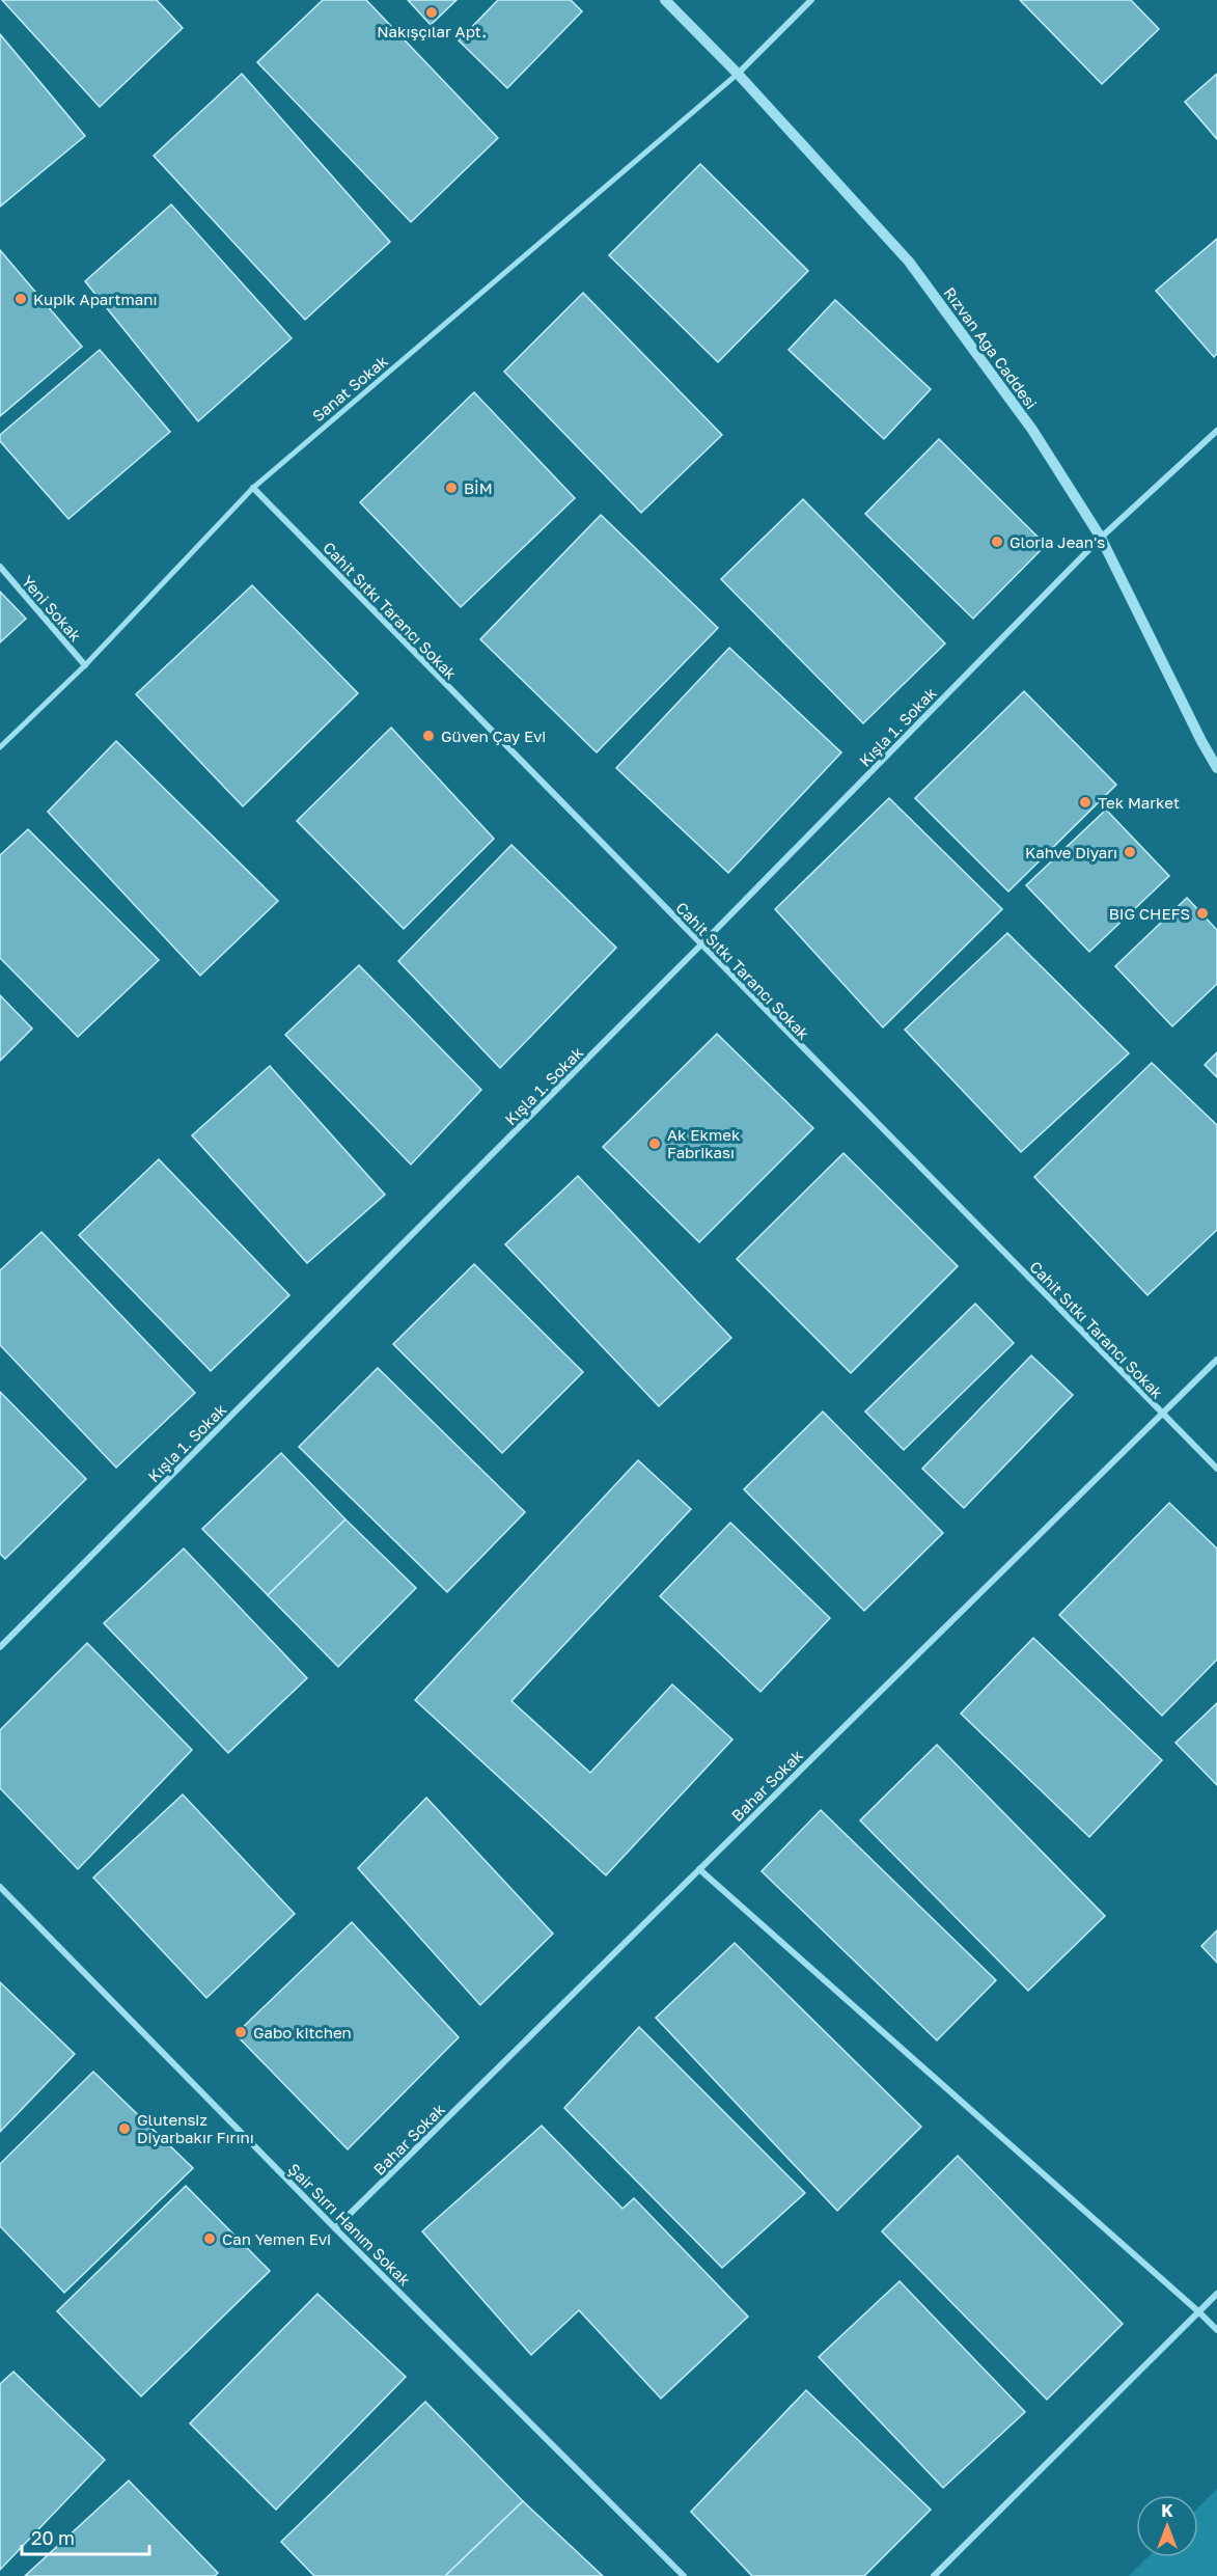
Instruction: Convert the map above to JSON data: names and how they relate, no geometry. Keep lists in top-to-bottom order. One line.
{"streets":{"street":["Rızvan Ağa Caddesi","Sanat Sokak","Yeni Sokak","Cahit Sıtkı Tarancı Sokak","Kışla 1. Sokak","Bahar Sokak","Şair Sırrı Hanım Sokak"]},"crossings":[["Rızvan Ağa Caddesi","Sanat Sokak"],["Rızvan Ağa Caddesi","Kışla 1. Sokak"],["Sanat Sokak","Yeni Sokak"],["Sanat Sokak","Cahit Sıtkı Tarancı Sokak"],["Cahit Sıtkı Tarancı Sokak","Kışla 1. Sokak"],["Cahit Sıtkı Tarancı Sokak","Bahar Sokak"],["Bahar Sokak","Şair Sırrı Hanım Sokak"]],"places":["Nakışçılar Apt.","Kupik Apartmanı","BİM","Gloria Jean's","Güven Çay Evi","Tek Market","Kahve Diyarı","BIG CHEFS","Ak Ekmek Fabrikası","Gabo kitchen","Glutensiz Diyarbakır Fırını","Can Yemen Evi"],"scale_bar":"20 m","north":"top"}
